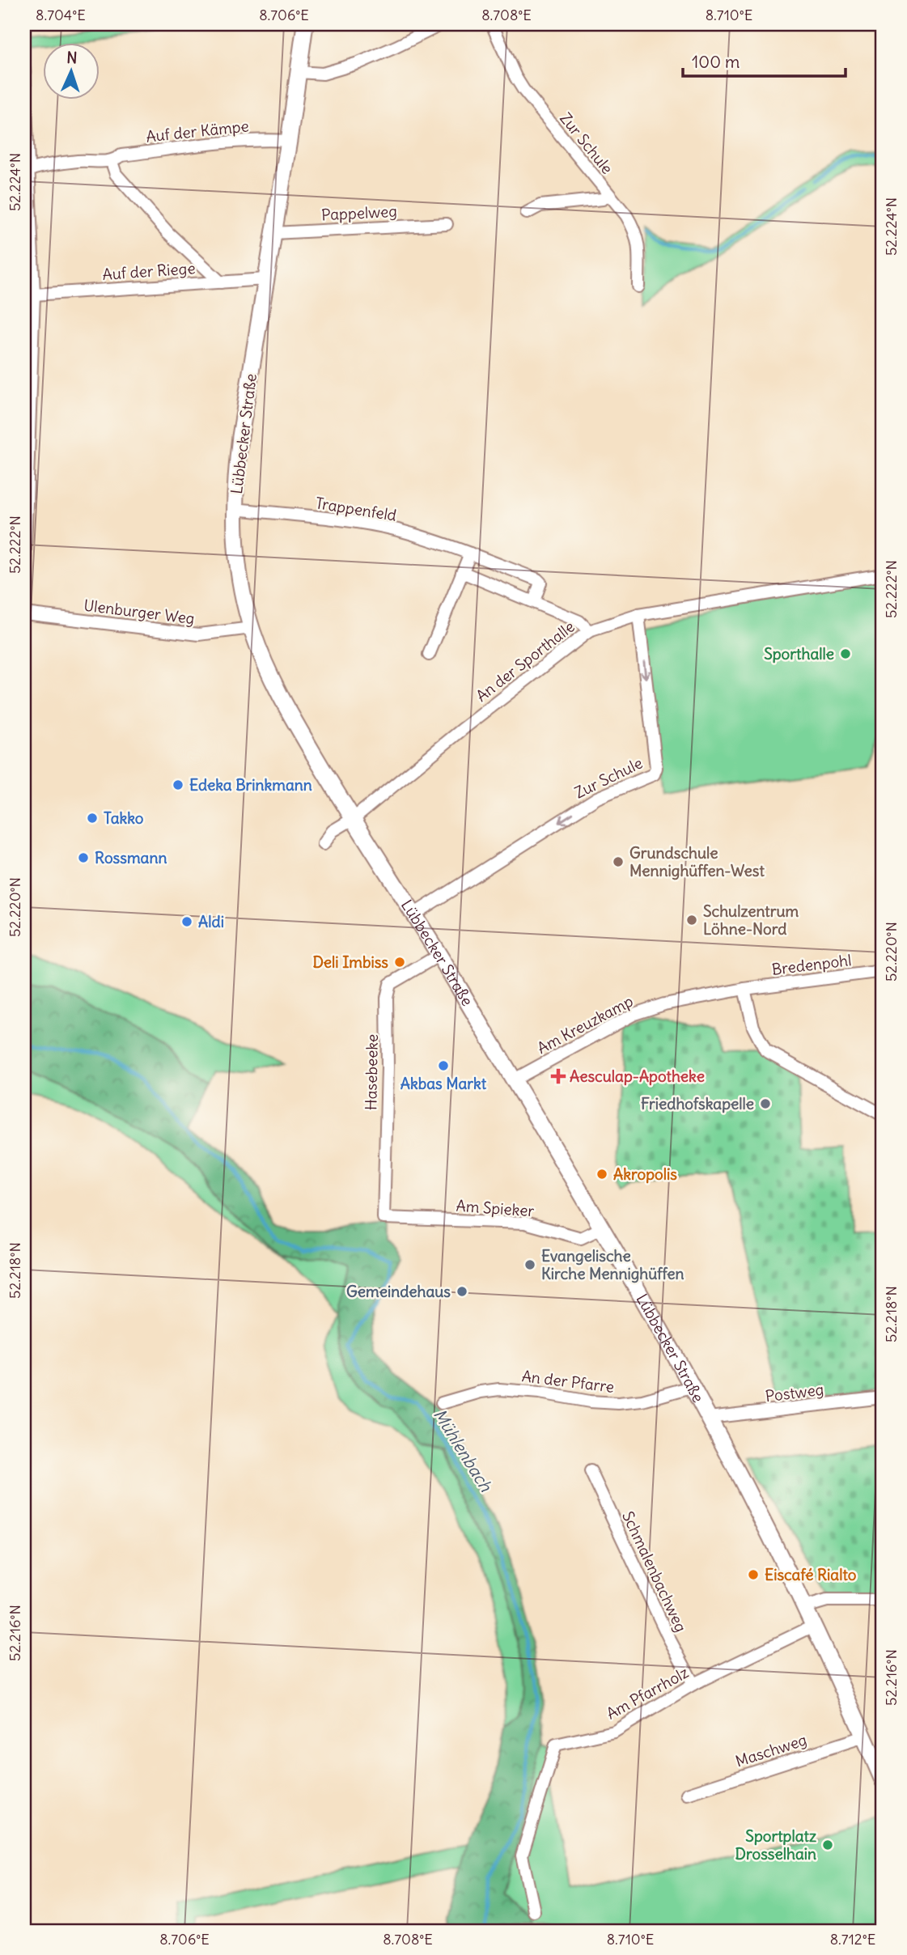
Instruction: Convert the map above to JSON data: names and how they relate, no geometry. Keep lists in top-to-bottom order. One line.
{"streets":{"main road":["Lübbecker Straße"],"street":["Auf der Kämpe","Zur Schule","Pappelweg","Auf der Riege","Trappenfeld","Ulenburger Weg","An der Sporthalle","Bredenpohl","Am Kreuzkamp","Hasebeeke","Am Spieker","An der Pfarre","Postweg","Schmalenbachweg","Am Pfarrholz","Maschweg"]},"crossings":[["Auf der Kämpe","Lübbecker Straße"],["Zur Schule","Lübbecker Straße"],["Zur Schule","An der Sporthalle"],["Pappelweg","Lübbecker Straße"],["Auf der Riege","Lübbecker Straße"],["Lübbecker Straße","Trappenfeld"],["Lübbecker Straße","Ulenburger Weg"],["Lübbecker Straße","An der Sporthalle"],["Lübbecker Straße","Am Kreuzkamp"],["Lübbecker Straße","Hasebeeke"],["Lübbecker Straße","Am Spieker"],["Lübbecker Straße","An der Pfarre"],["Lübbecker Straße","Postweg"],["Lübbecker Straße","Am Pfarrholz"],["Lübbecker Straße","Maschweg"],["Bredenpohl","Am Kreuzkamp"],["Hasebeeke","Am Spieker"],["Schmalenbachweg","Am Pfarrholz"]],"one_way":["Zur Schule"],"water":["Mühlenbach"],"places":{"other":["Sporthalle","Edeka Brinkmann","Takko","Rossmann","Grundschule Mennighüffen-West","Schulzentrum Löhne-Nord","Aldi","Deli Imbiss","Akbas Markt","Friedhofskapelle","Akropolis","Evangelische Kirche Mennighüffen","Gemeindehaus","Eiscafé Rialto","Sportplatz Drosselhain"],"health":["Aesculap-Apotheke"]},"scale_bar":"100 m","north":"top","coordinates":["8.704°E","8.706°E","8.708°E","8.710°E","52.224°N","52.222°N","52.220°N","52.218°N","52.216°N","8.712°E"]}
